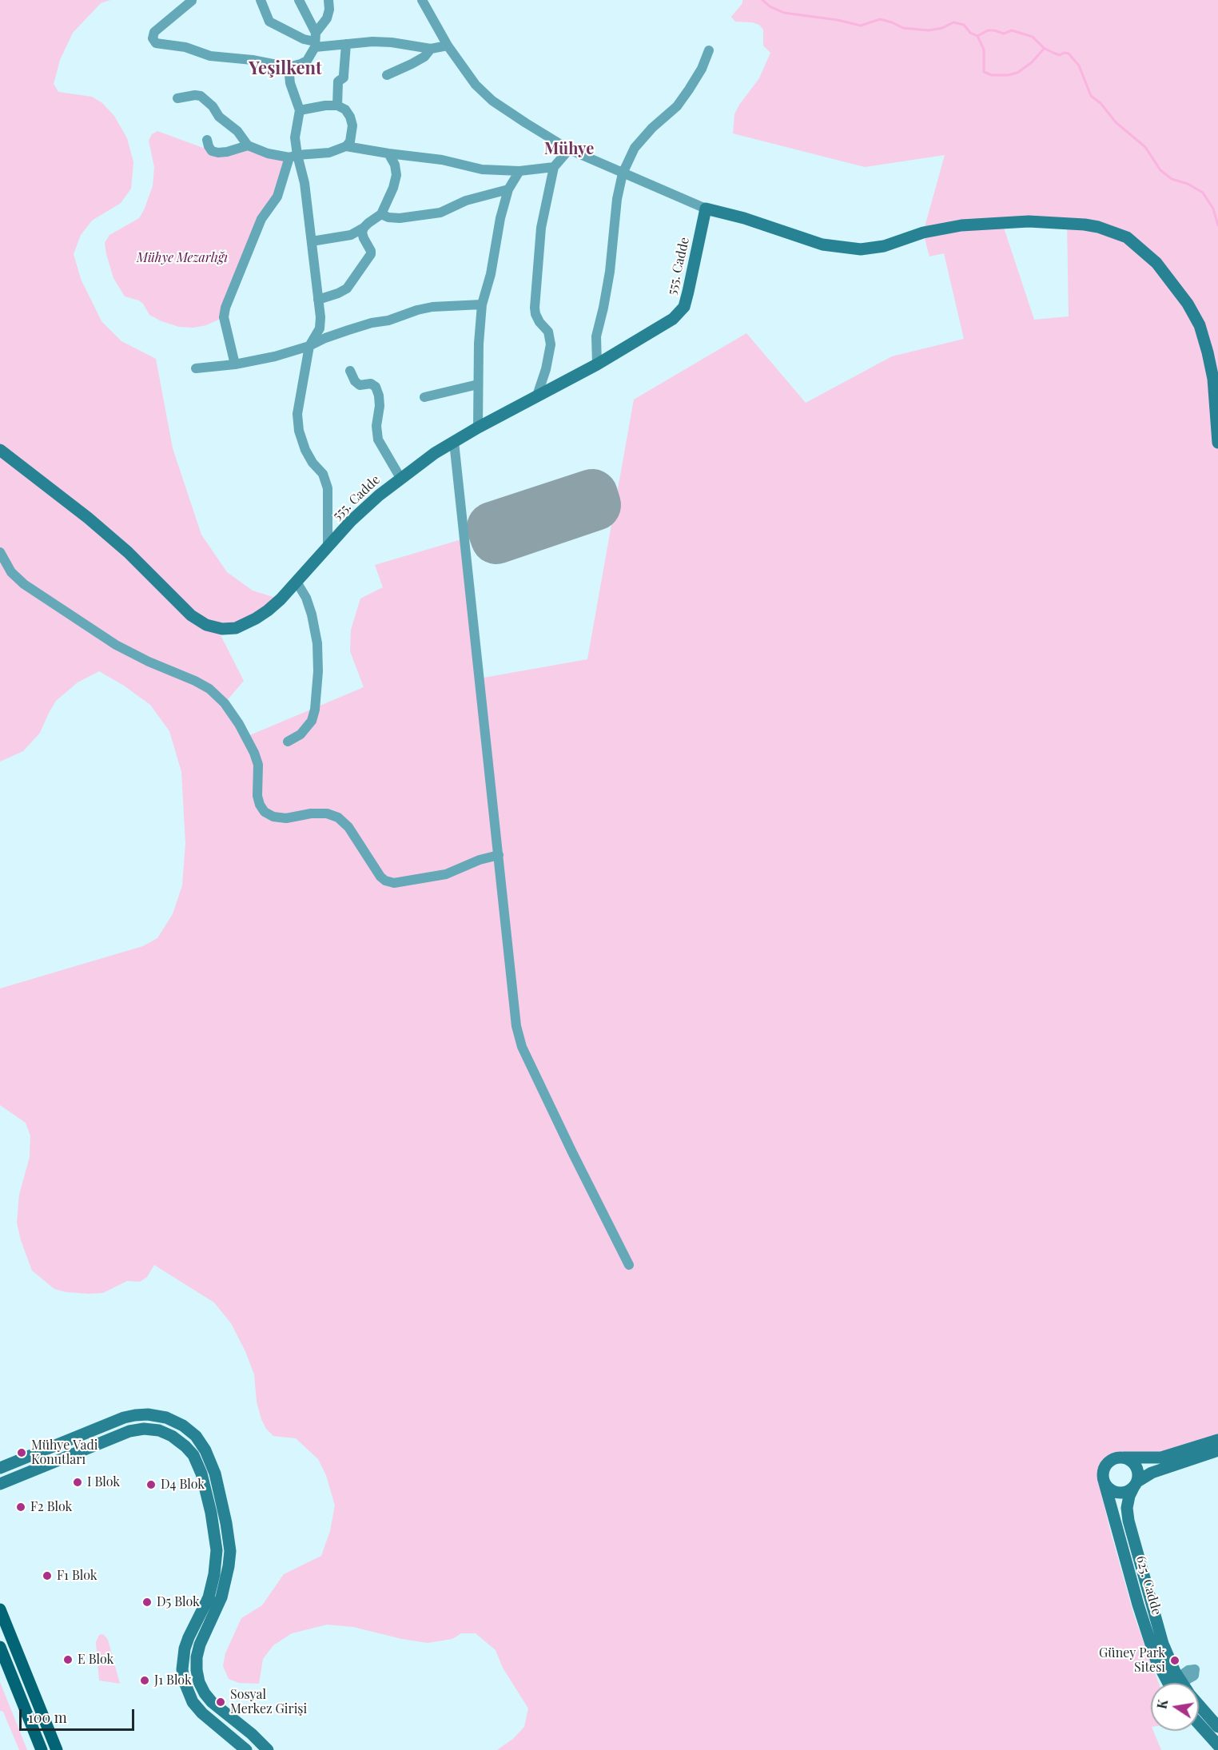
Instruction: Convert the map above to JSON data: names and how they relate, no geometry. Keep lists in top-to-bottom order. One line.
{"streets":{"street":["555. Cadde","625. Cadde"]},"districts":["Yeşilkent","Mühye"],"parks":["Mühye Mezarlığı"],"places":["Mühye Vadi Konutları","I Blok","D4 Blok","F2 Blok","F1 Blok","D5 Blok","E Blok","Güney Park Sitesi","J1 Blok","Sosyal Merkez Girişi"],"scale_bar":"100 m","north":"left"}
